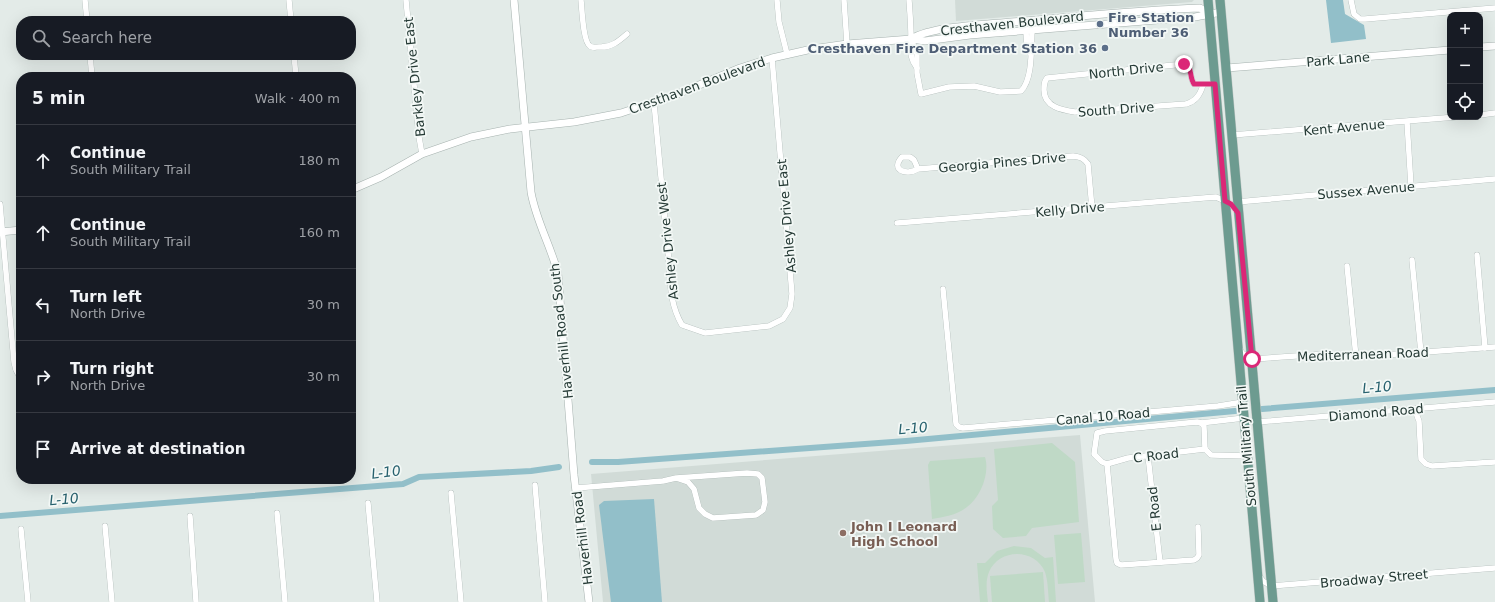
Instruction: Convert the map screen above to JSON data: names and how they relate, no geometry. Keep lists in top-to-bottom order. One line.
{"streets":{"main road":["South Military Trail"],"street":["Cresthaven Boulevard","Park Lane","North Drive","Barkley Drive East","South Drive","Kent Avenue","Georgia Pines Drive","Sussex Avenue","Kelly Drive","Ashley Drive East","Ashley Drive West","Haverhill Road South","Mediterranean Road","Diamond Road","Canal 10 Road","C Road","E Road","Haverhill Road","Broadway Street"]},"crossings":[["Cresthaven Boulevard","Barkley Drive East"],["Cresthaven Boulevard","Ashley Drive East"],["Cresthaven Boulevard","Ashley Drive West"],["Cresthaven Boulevard","Haverhill Road South"],["Cresthaven Boulevard","South Military Trail"],["Park Lane","South Military Trail"],["North Drive","South Drive"],["Kent Avenue","South Military Trail"],["Georgia Pines Drive","Kelly Drive"],["Sussex Avenue","South Military Trail"],["Kelly Drive","South Military Trail"],["Ashley Drive East","Ashley Drive West"],["Haverhill Road South","Haverhill Road"],["Mediterranean Road","South Military Trail"],["Diamond Road","South Military Trail"],["Canal 10 Road","South Military Trail"],["South Military Trail","Broadway Street"],["C Road","E Road"]],"water":["L-10"],"places":["Fire Station Number 36","Cresthaven Fire Department Station 36","John I Leonard High School"],"page":{"map_buttons":["+","−"],"search":"Search here","heading":["5 min","Walk · 400 m"],"list":[["Continue","South Military Trail","180 m"],["Continue","South Military Trail","160 m"],["Turn left","North Drive","30 m"],["Turn right","North Drive","30 m"],"Arrive at destination"]}}
